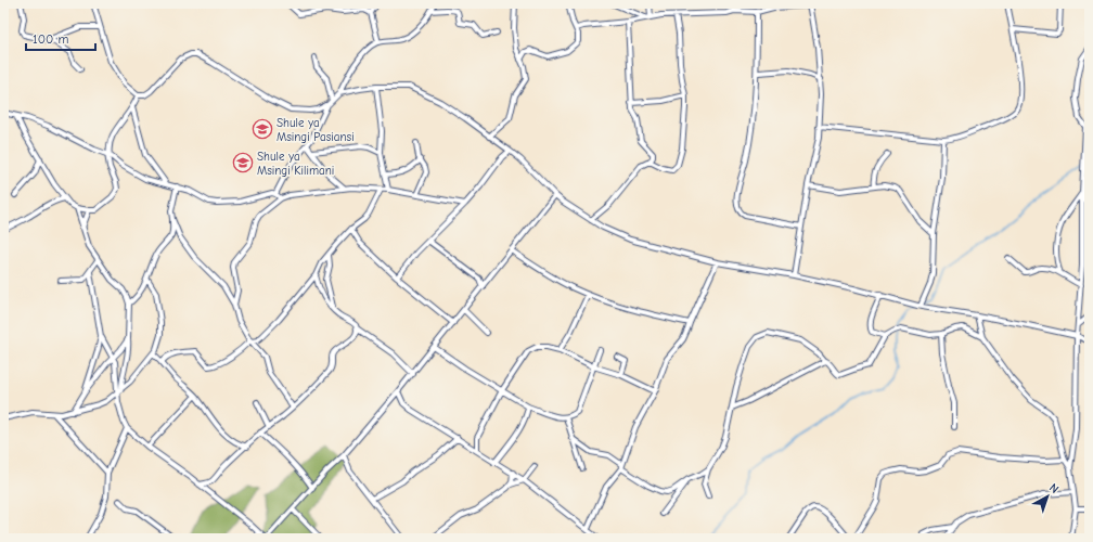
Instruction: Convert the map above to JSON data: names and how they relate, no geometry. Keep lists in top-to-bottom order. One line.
{"places":{"school or university":["Shule ya Msingi Pasiansi","Shule ya Msingi Kilimani"]},"scale_bar":"100 m","north":"top right"}
